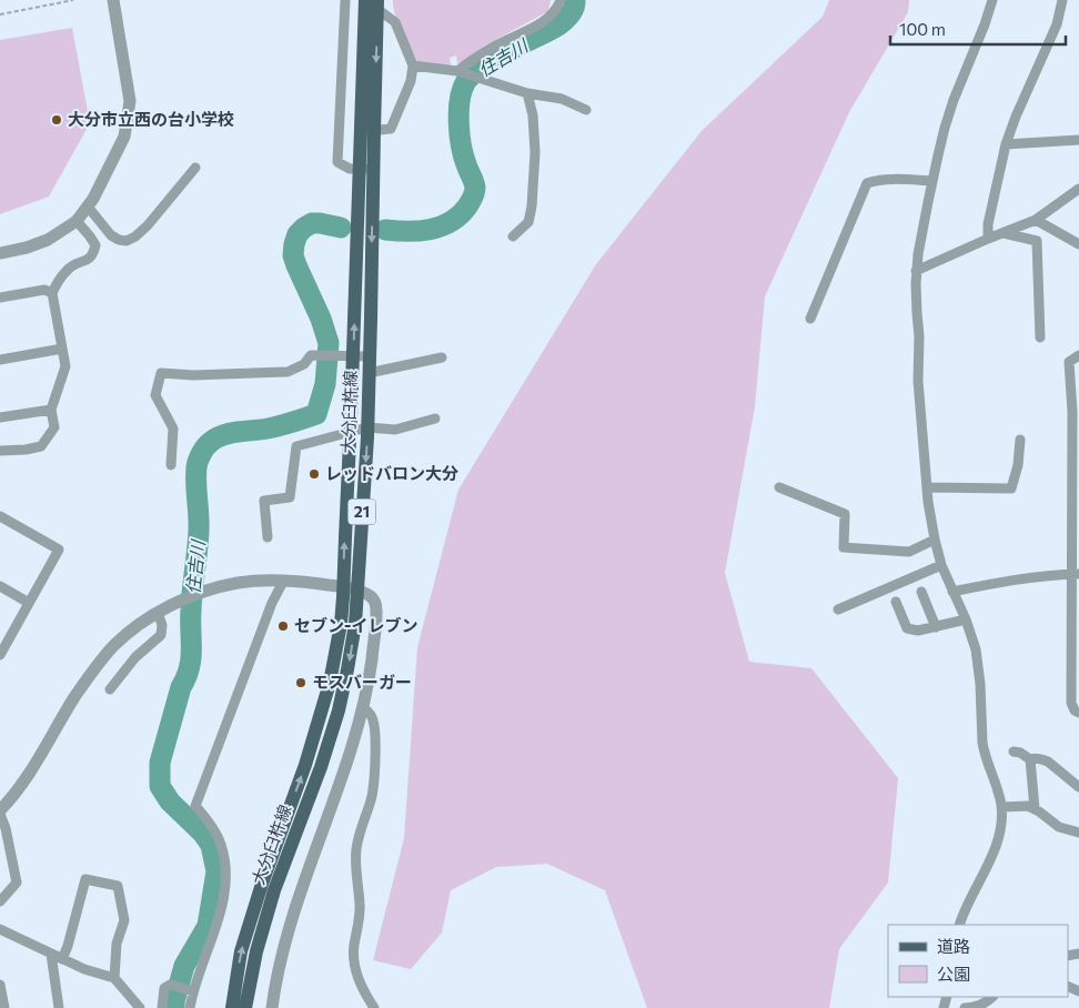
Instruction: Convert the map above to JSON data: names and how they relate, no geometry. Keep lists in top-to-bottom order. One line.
{"streets":{"main road":["大分臼杵線","21"]},"water":["住吉川"],"places":["大分市立西の台小学校","レッドバロン大分","セブン-イレブン","モスバーガー"],"legend":["道路","公園"],"scale_bar":"100 m"}
